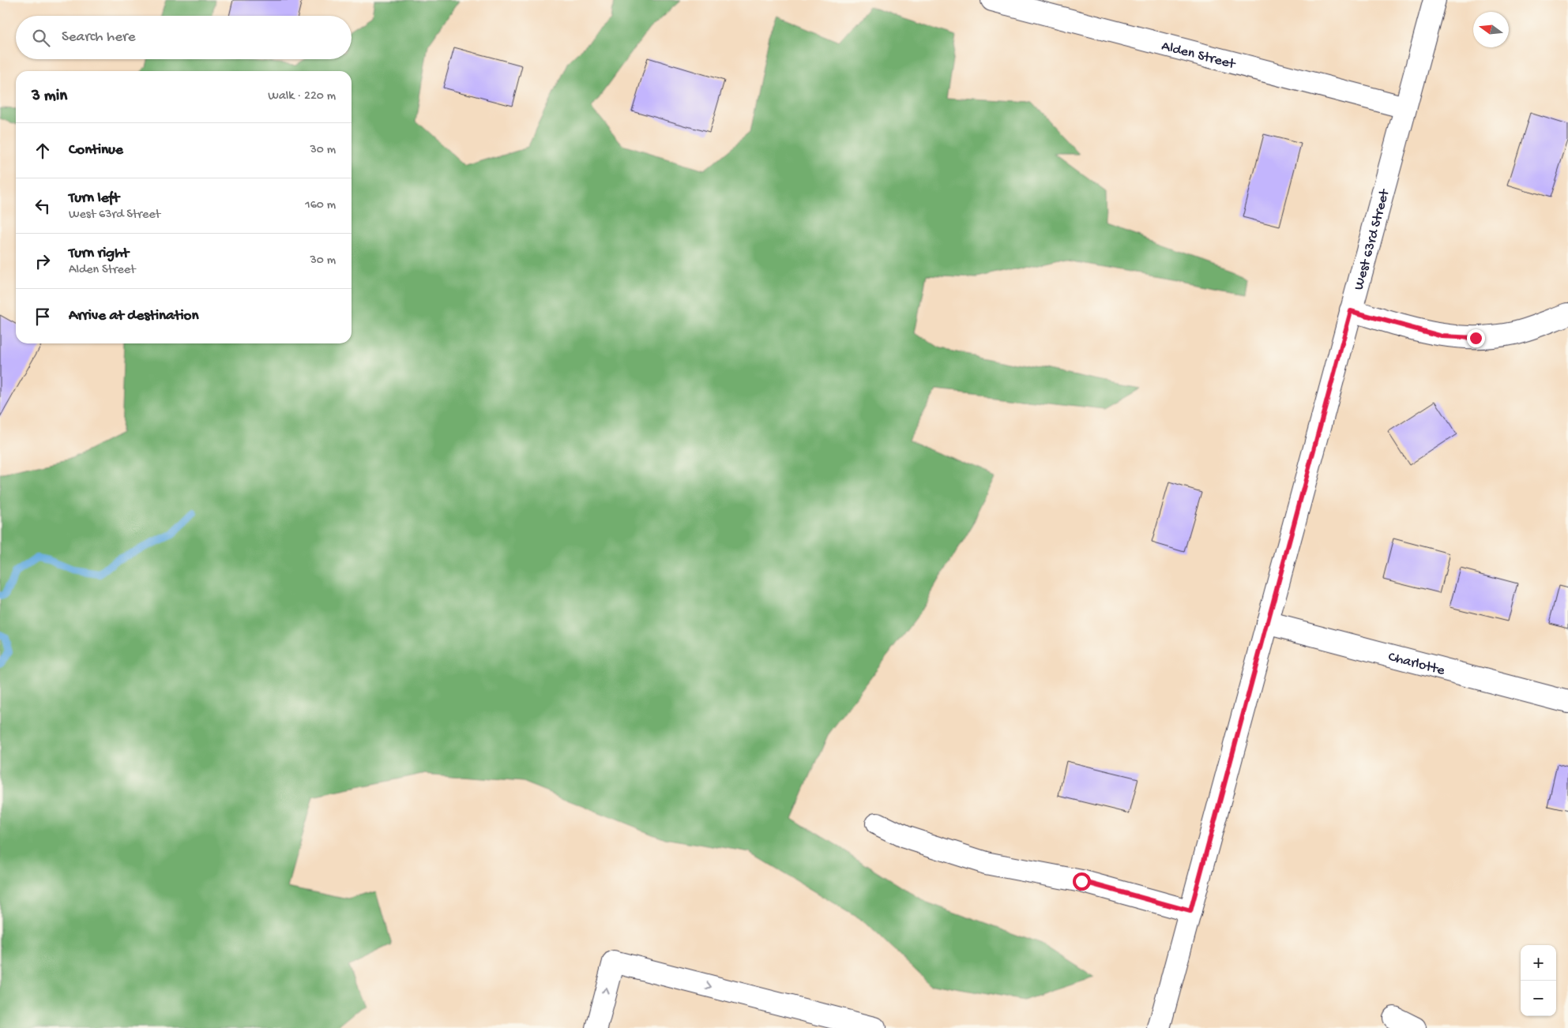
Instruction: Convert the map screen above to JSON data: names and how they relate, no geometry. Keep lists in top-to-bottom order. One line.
{"streets":{"street":["Alden Street","West 63rd Street","Charlotte"]},"crossings":[["Alden Street","West 63rd Street"],["West 63rd Street","Charlotte"]],"north":"left","page":{"search":"Search here","heading":["3 min","Walk · 220 m"],"list":[["Continue","30 m"],["Turn left","West 63rd Street","160 m"],["Turn right","Alden Street","30 m"],"Arrive at destination"],"map_buttons":["+","−"]}}
